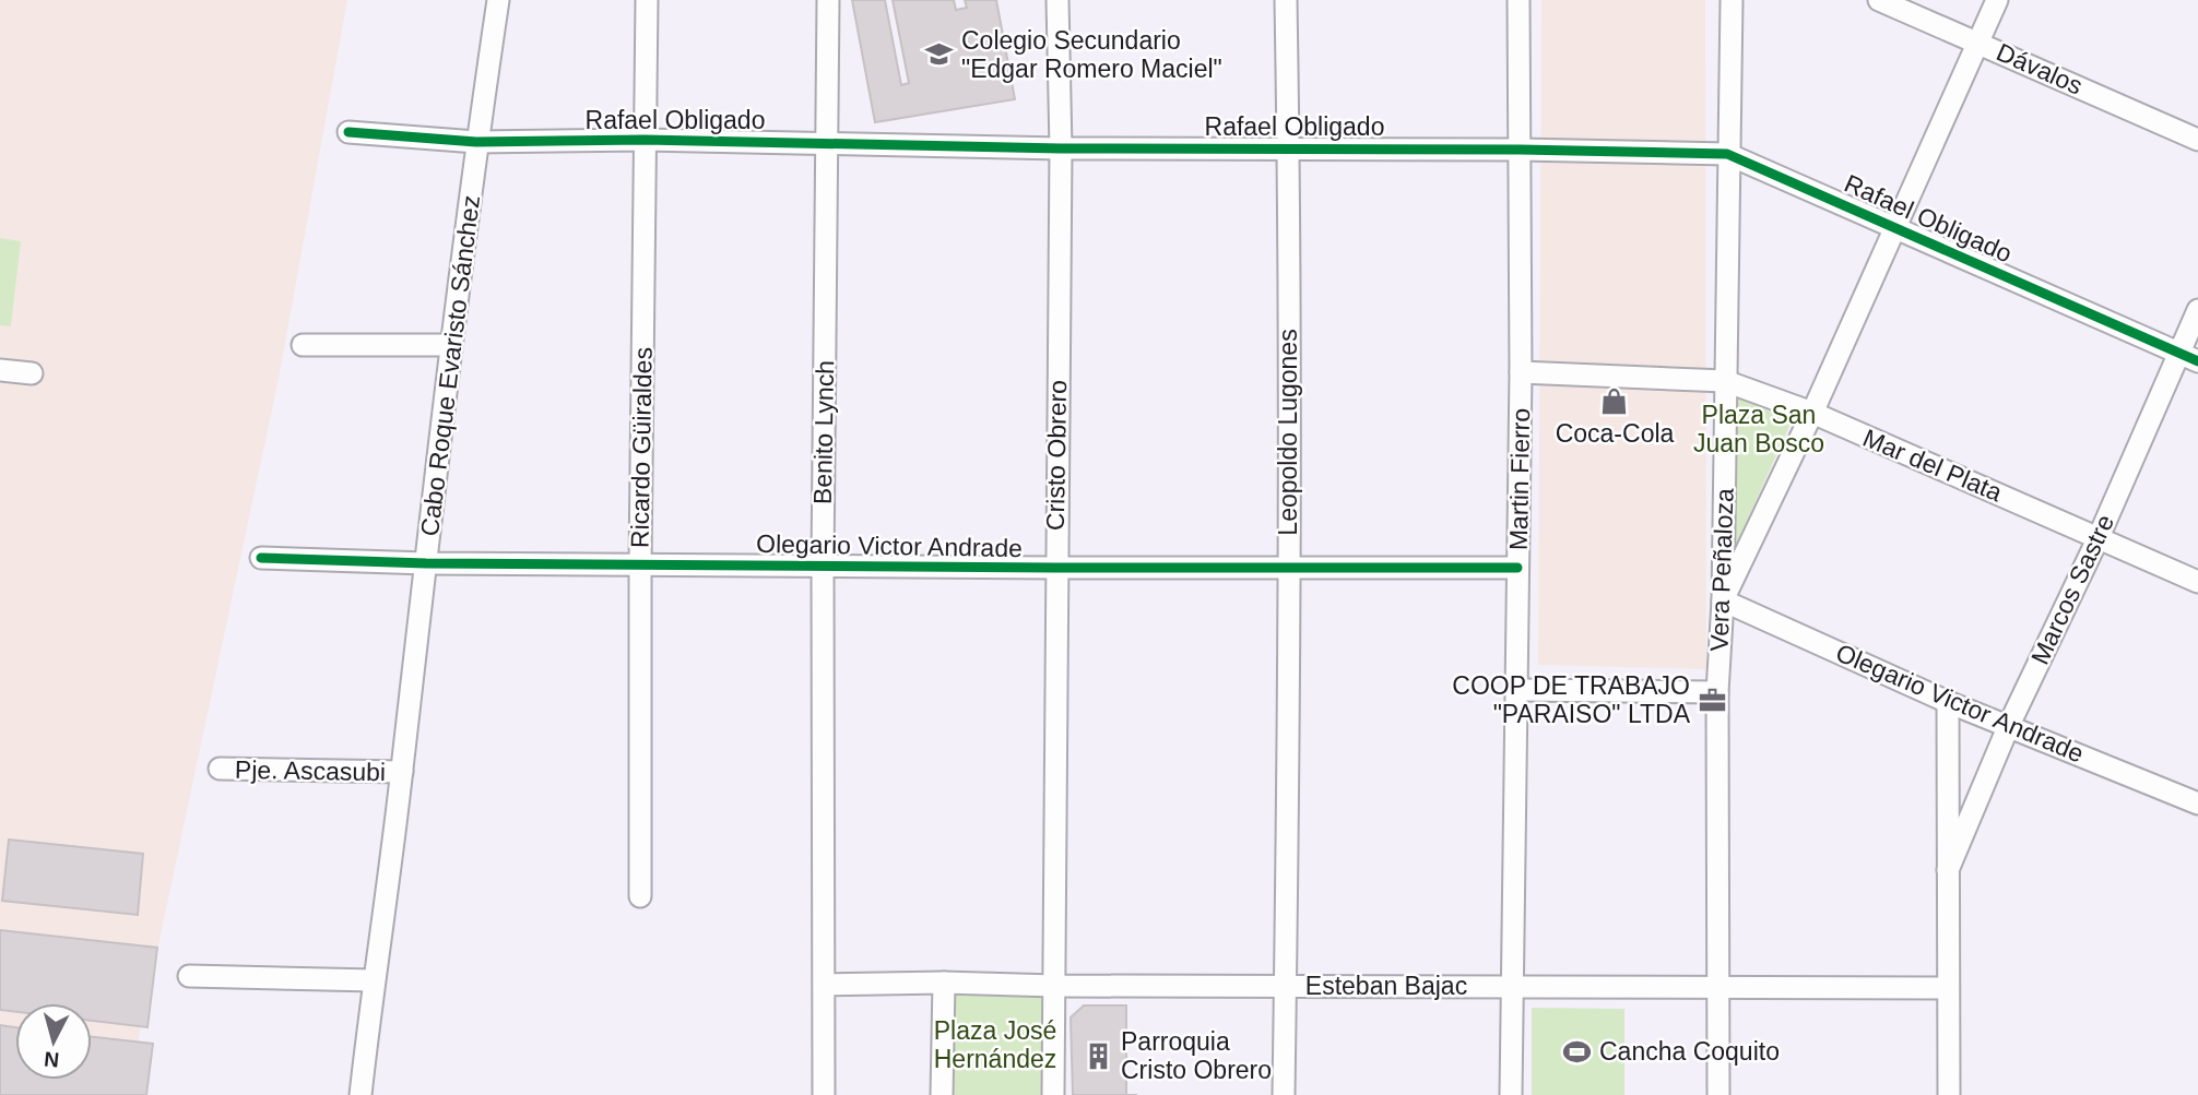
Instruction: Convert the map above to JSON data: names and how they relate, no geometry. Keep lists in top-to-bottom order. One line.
{"streets":{"street":["Dávalos","Rafael Obligado","Cabo Roque Evaristo Sánchez","Benito Lynch","Leopoldo Lugones","Ricardo Güiraldes","Cristo Obrero","Mar del Plata","Martin Fierro","Olegario Victor Andrade","Vera Peñaloza","Marcos Sastre","Pje. Ascasubi","Esteban Bajac"]},"crossings":[["Rafael Obligado","Cabo Roque Evaristo Sánchez"],["Rafael Obligado","Benito Lynch"],["Rafael Obligado","Leopoldo Lugones"],["Rafael Obligado","Ricardo Güiraldes"],["Rafael Obligado","Cristo Obrero"],["Rafael Obligado","Martin Fierro"],["Rafael Obligado","Vera Peñaloza"],["Rafael Obligado","Marcos Sastre"],["Cabo Roque Evaristo Sánchez","Olegario Victor Andrade"],["Cabo Roque Evaristo Sánchez","Pje. Ascasubi"],["Benito Lynch","Olegario Victor Andrade"],["Benito Lynch","Esteban Bajac"],["Leopoldo Lugones","Olegario Victor Andrade"],["Leopoldo Lugones","Esteban Bajac"],["Ricardo Güiraldes","Olegario Victor Andrade"],["Cristo Obrero","Olegario Victor Andrade"],["Cristo Obrero","Esteban Bajac"],["Mar del Plata","Martin Fierro"],["Mar del Plata","Vera Peñaloza"],["Mar del Plata","Marcos Sastre"],["Martin Fierro","Olegario Victor Andrade"],["Martin Fierro","Esteban Bajac"],["Olegario Victor Andrade","Vera Peñaloza"],["Olegario Victor Andrade","Marcos Sastre"],["Vera Peñaloza","Esteban Bajac"],["Marcos Sastre","Esteban Bajac"]],"parks":["Plaza San Juan Bosco","Plaza José Hernández"],"places":{"school or university":["Colegio Secundario \"Edgar Romero Maciel\""],"shop":["Coca-Cola"],"office":["COOP DE TRABAJO \"PARAISO\" LTDA"],"sports":["Cancha Coquito"],"building":["Parroquia Cristo Obrero"]},"north":"bottom"}
